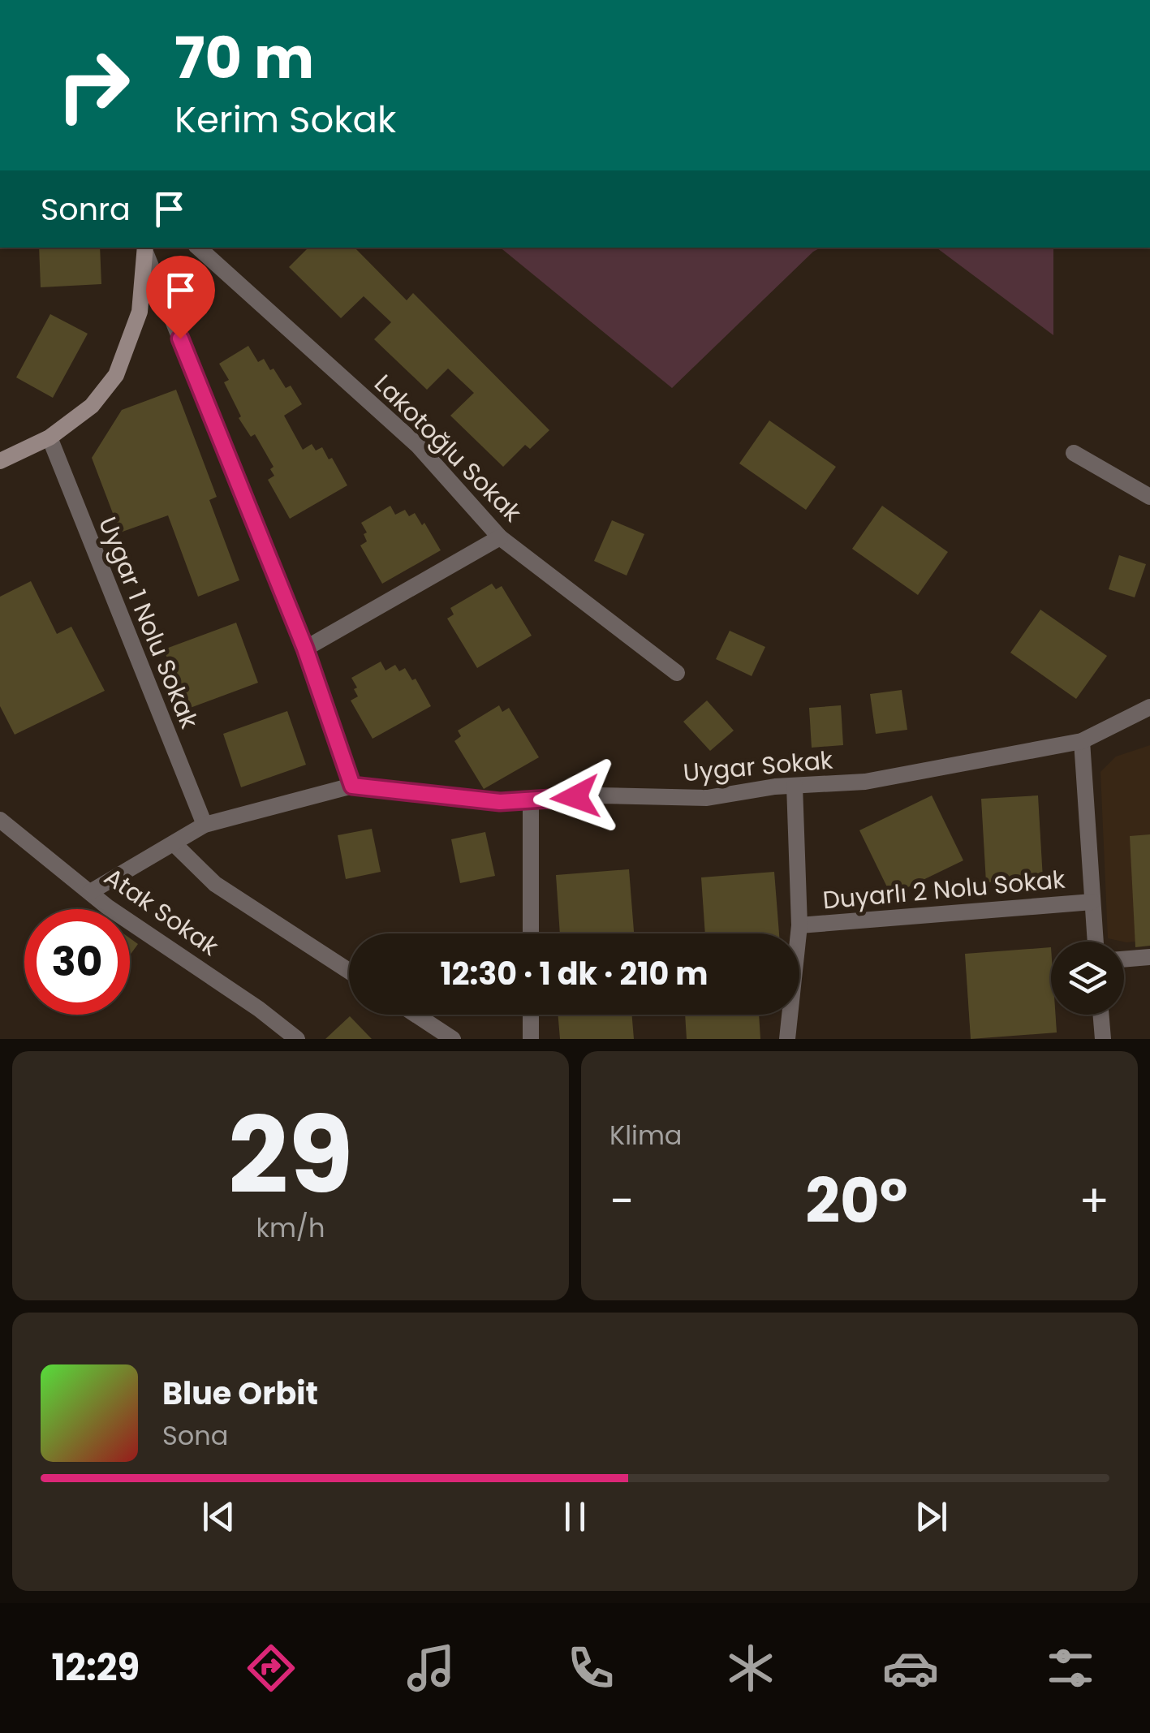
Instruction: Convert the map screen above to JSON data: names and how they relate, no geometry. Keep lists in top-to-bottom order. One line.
{"streets":{"street":["Lakotoğlu Sokak","Uygar 1 Nolu Sokak","Uygar Sokak","Duyarlı 2 Nolu Sokak","Atak Sokak"]},"crossings":[["Uygar 1 Nolu Sokak","Uygar Sokak"],["Uygar Sokak","Atak Sokak"]],"page":{"turn":["70 m","Kerim Sokak"],"then":"Sonra","limit":"30","trip":"12:30 · 1 dk · 210 m","tile":[["29","km/h"],"Klima"],"heat":["−","20°","+"],"song":["Blue Orbit","Sona"],"tabs":"12:29"}}
